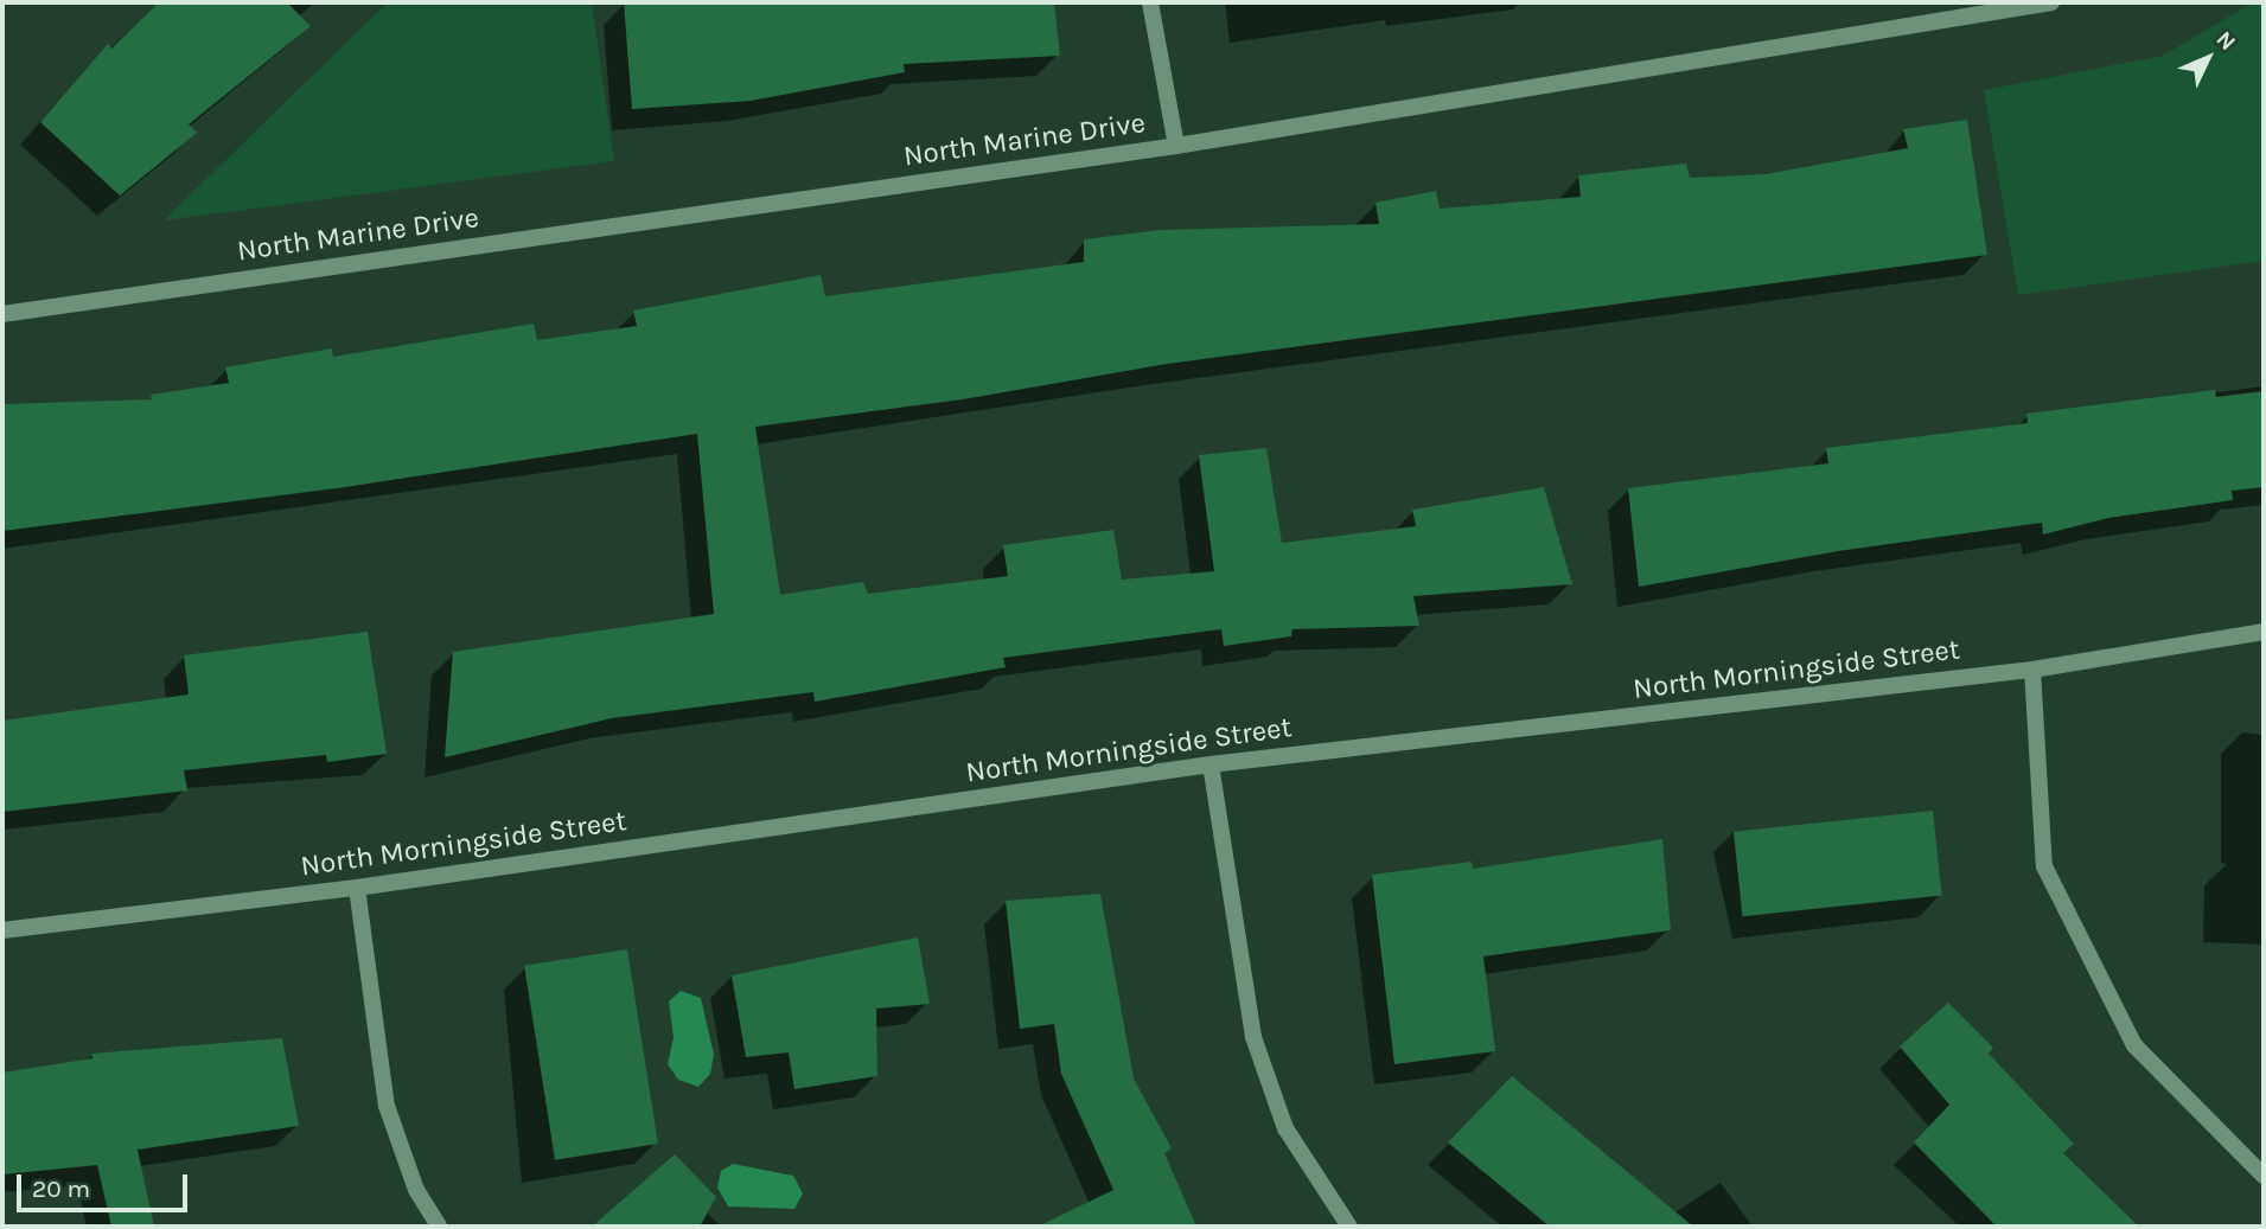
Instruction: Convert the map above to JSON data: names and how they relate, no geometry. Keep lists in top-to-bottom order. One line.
{"streets":{"street":["North Marine Drive","North Morningside Street"]},"scale_bar":"20 m","north":"top right"}
